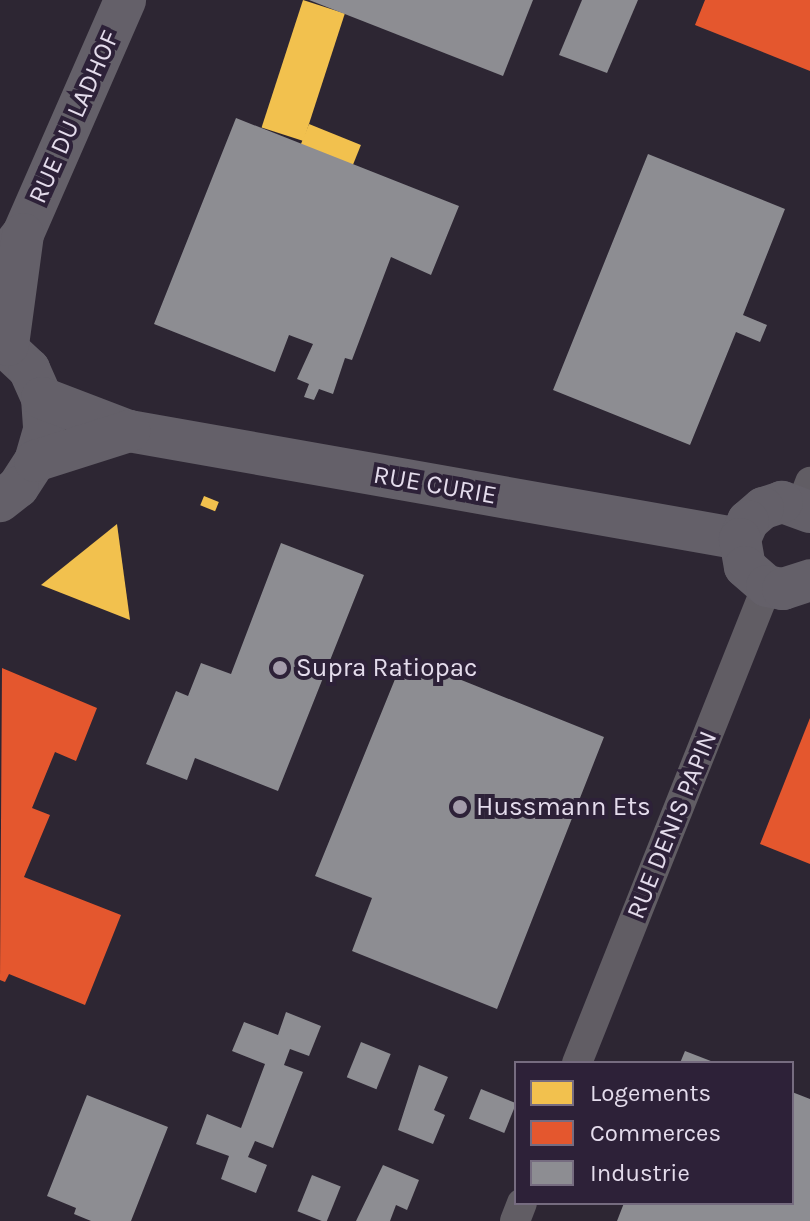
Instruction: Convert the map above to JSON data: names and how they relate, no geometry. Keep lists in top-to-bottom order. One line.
{"streets":{"main road":["RUE DU LADHOF","RUE CURIE"],"street":["RUE DENIS PAPIN"]},"places":["Supra Ratiopac","Hussmann Ets"],"legend":["Logements","Commerces","Industrie"]}
